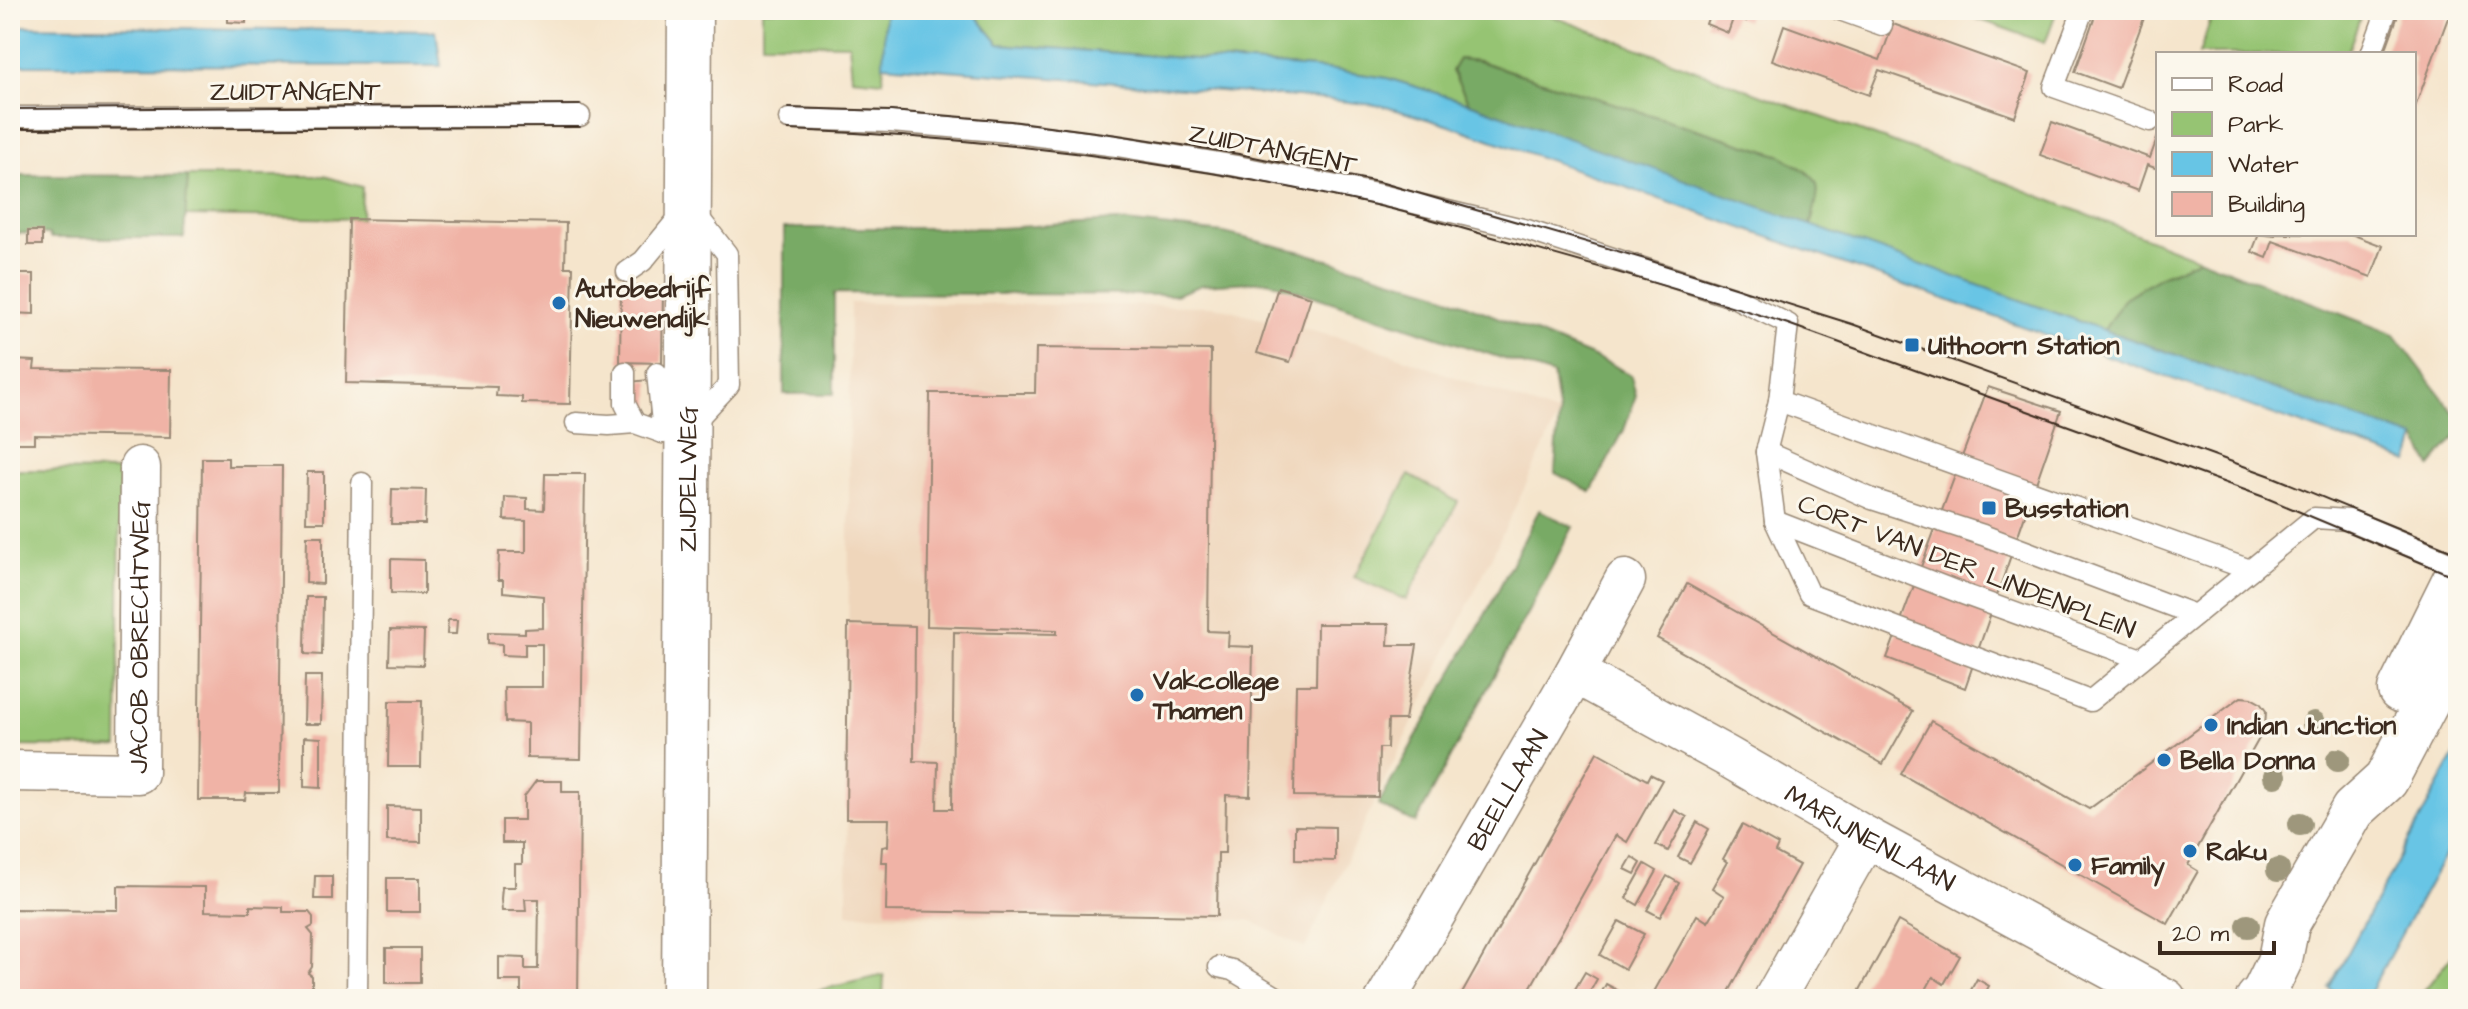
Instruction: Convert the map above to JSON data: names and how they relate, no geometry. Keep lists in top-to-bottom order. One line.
{"streets":{"main road":["ZIJDELWEG"],"street":["JACOB OBRECHTWEG","BEELLAAN","MARIJNENLAAN"],"lane":["ZUIDTANGENT","CORT VAN DER LINDENPLEIN"]},"crossings":[["ZUIDTANGENT","CORT VAN DER LINDENPLEIN"],["BEELLAAN","MARIJNENLAAN"]],"places":{"other":["Autobedrijf Nieuwendijk","Vakcollege Thamen","Indian Junction","Bella Donna","Raku","Family"],"transit":["Uithoorn Station","Busstation"]},"legend":["Road","Park","Water","Building"],"scale_bar":"20 m"}
